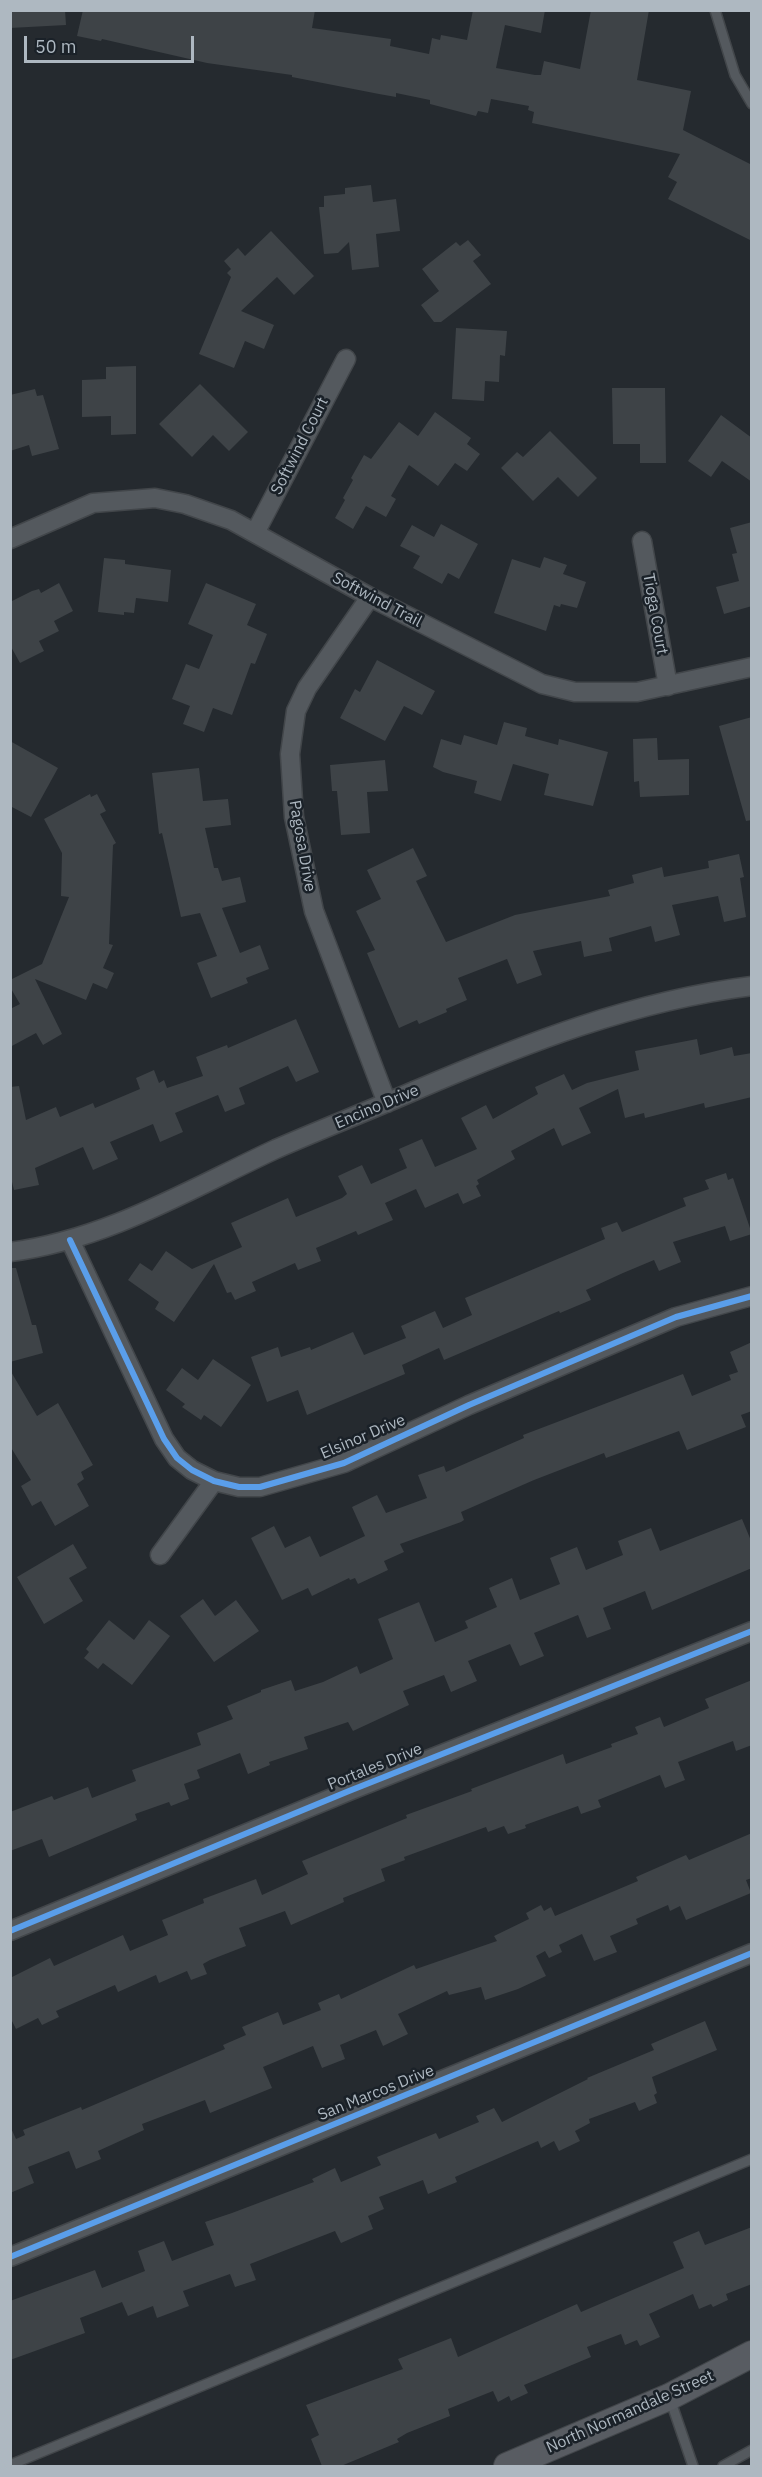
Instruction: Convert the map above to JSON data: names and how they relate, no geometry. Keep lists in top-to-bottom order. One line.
{"streets":{"street":["Softwind Court","Softwind Trail","Tioga Court","Pagosa Drive","Encino Drive","Elsinor Drive","Portales Drive","San Marcos Drive","North Normandale Street"]},"crossings":[["Softwind Court","Softwind Trail"],["Softwind Trail","Tioga Court"],["Softwind Trail","Pagosa Drive"],["Pagosa Drive","Encino Drive"],["Encino Drive","Elsinor Drive"]],"scale_bar":"50 m"}
